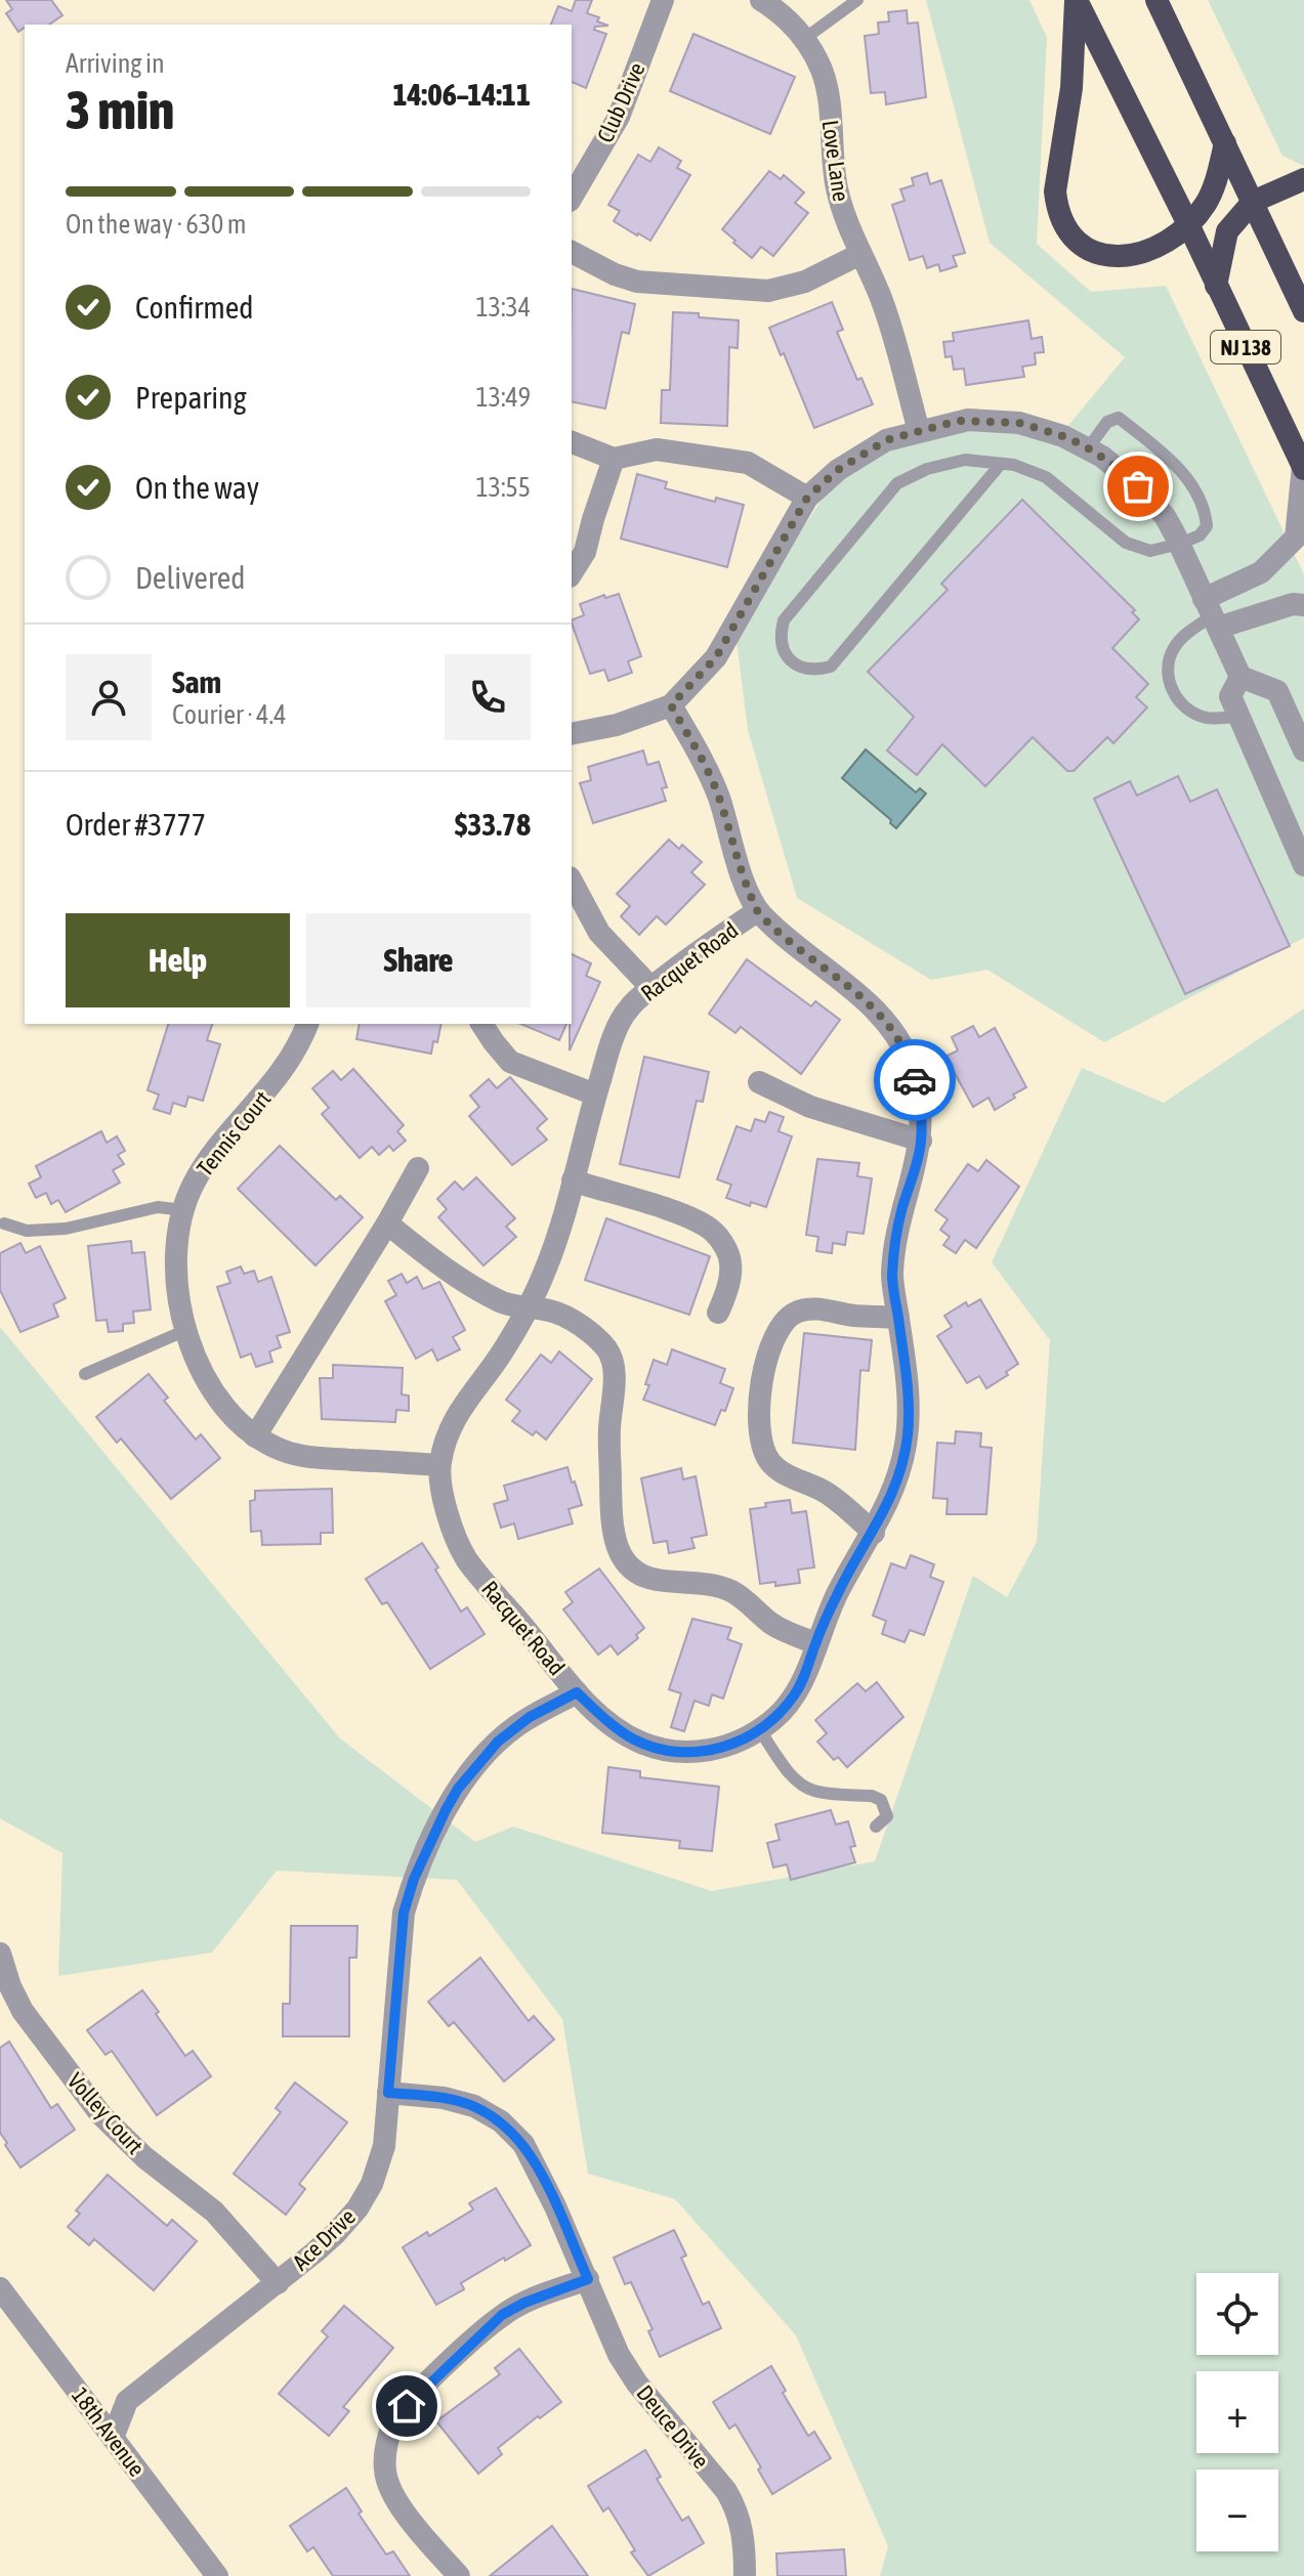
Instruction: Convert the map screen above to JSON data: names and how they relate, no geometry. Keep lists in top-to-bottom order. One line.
{"streets":{"highway":["NJ 138"],"street":["Club Drive","Love Lane","Racquet Road","Tennis Court","Volley Court","Ace Drive","Deuce Drive","18th Avenue"]},"crossings":[["Racquet Road","Tennis Court"],["Racquet Road","Ace Drive"],["Volley Court","Ace Drive"],["Ace Drive","Deuce Drive"],["Ace Drive","18th Avenue"]],"page":{"heading":["3 min","Arriving in","14:06–14:11"],"panel":["Sam","Courier · 4.4","Order #3777","$33.78"],"bar":"On the way · 630 m","list":[["Confirmed","13:34"],["Preparing","13:49"],["On the way","13:55"],"Delivered"],"buttons":["Help","Share"],"map_buttons":["+","−"]}}
